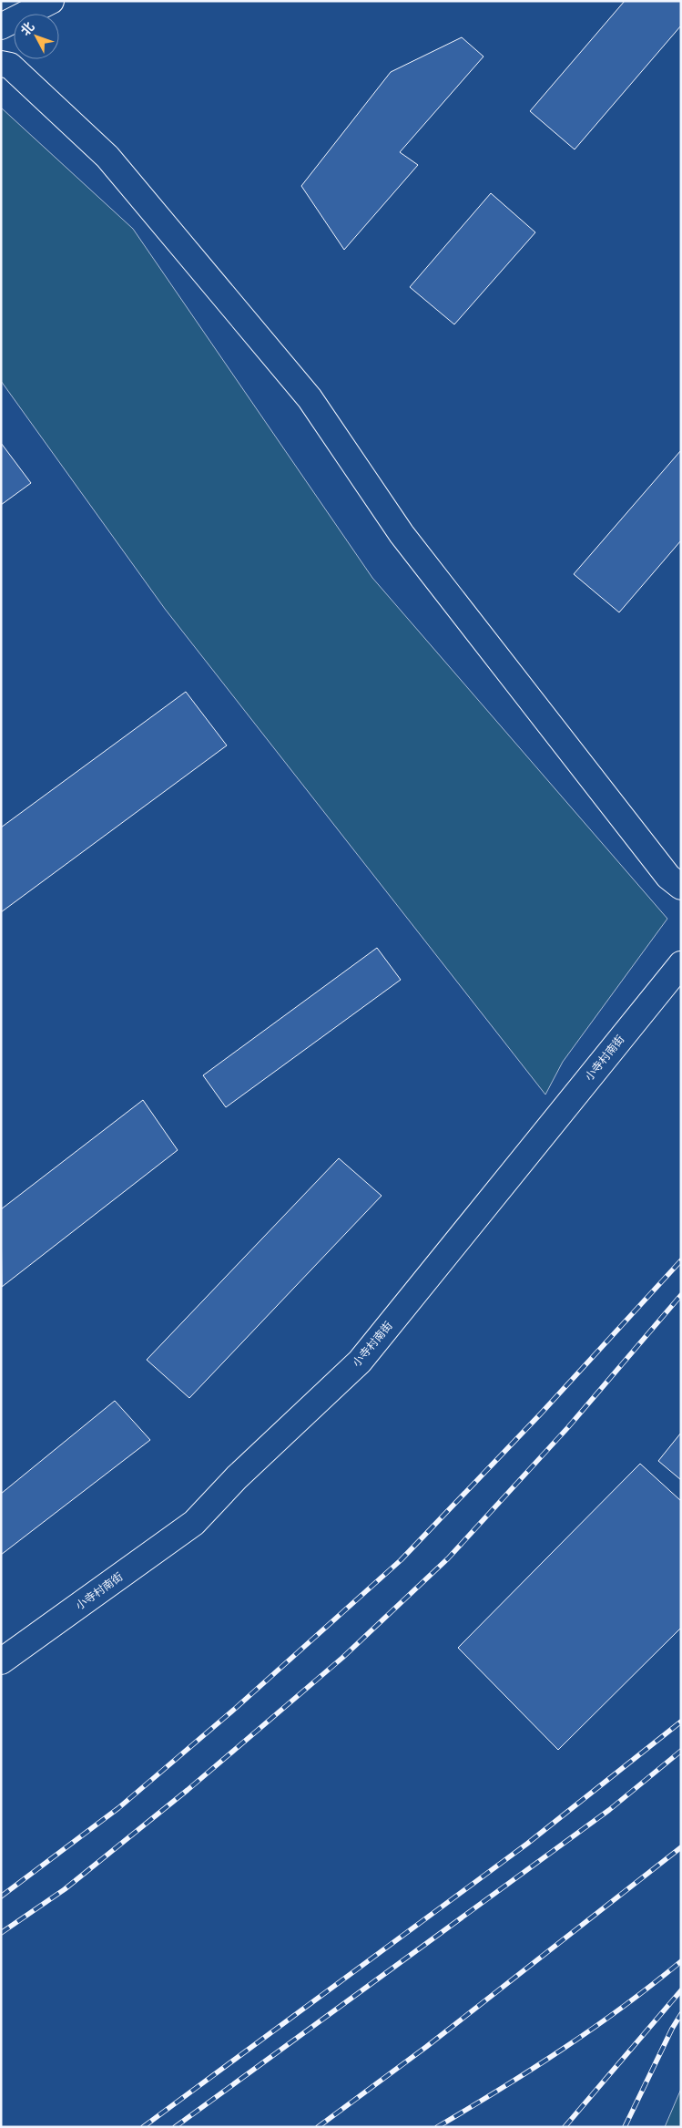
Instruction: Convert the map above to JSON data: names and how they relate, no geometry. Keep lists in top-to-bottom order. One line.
{"streets":{"street":["小寺村南街"]},"north":"top left"}
